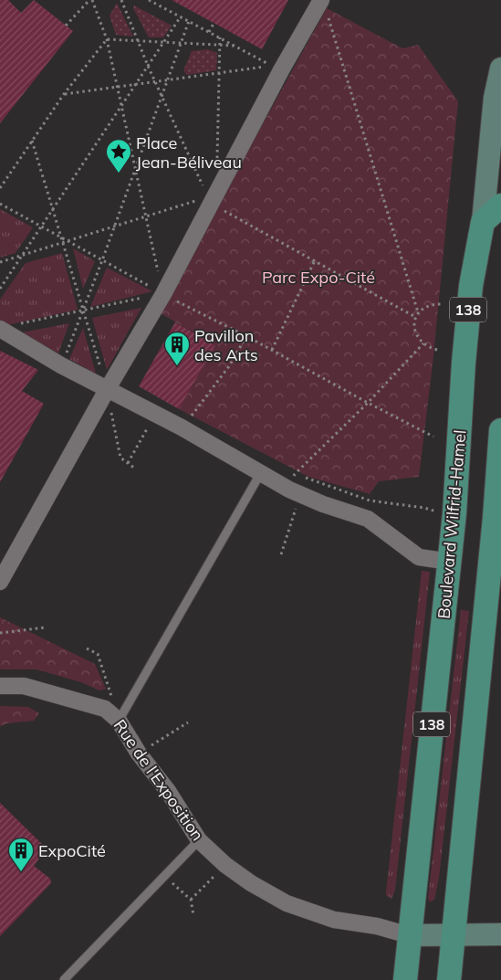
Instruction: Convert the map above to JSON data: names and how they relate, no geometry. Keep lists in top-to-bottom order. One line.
{"streets":{"main road":["138","Boulevard Wilfrid-Hamel"],"street":["Rue de l'Exposition"]},"crossings":[["Boulevard Wilfrid-Hamel","Rue de l'Exposition"]],"parks":["Parc Expo-Cité"],"places":{"place":["Place Jean-Béliveau"],"building":["Pavillon des Arts","ExpoCité"]}}
